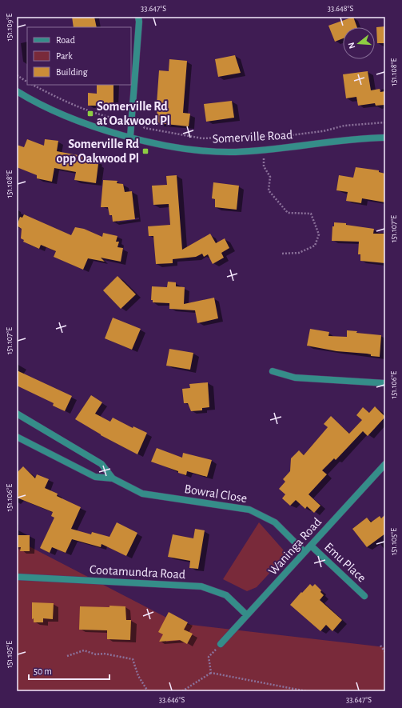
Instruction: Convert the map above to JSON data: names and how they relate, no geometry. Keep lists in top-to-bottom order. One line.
{"streets":{"street":["Somerville Road","Bowral Close","Waninga Road","Emu Place","Cootamundra Road"]},"crossings":[["Bowral Close","Waninga Road"],["Waninga Road","Emu Place"],["Waninga Road","Cootamundra Road"]],"places":{"transit":["Somerville Rd at Oakwood Pl","Somerville Rd opp Oakwood Pl"]},"legend":["Road","Park","Building"],"scale_bar":"50 m","north":"left","coordinates":["33.647°S","33.648°S","151.109°E","151.108°E","151.107°E","151.106°E","151.105°E","33.646°S"]}
